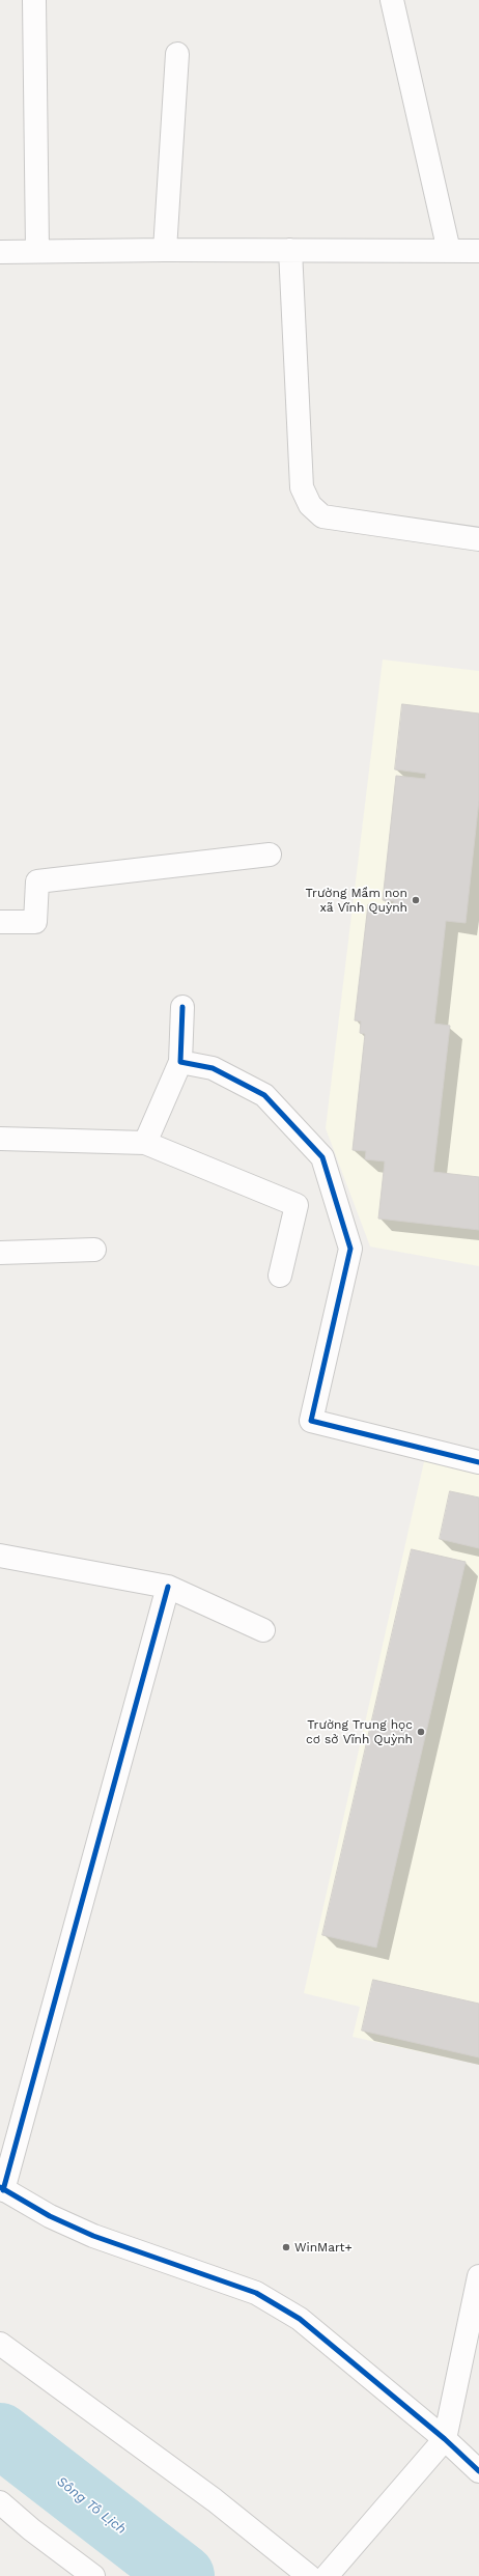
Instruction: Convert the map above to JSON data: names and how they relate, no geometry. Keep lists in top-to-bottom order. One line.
{"water":["Sông Tô Lịch"],"places":["Trường Mầm non xã Vĩnh Quỳnh","Trường Trung học cơ sở Vĩnh Quỳnh","WinMart+"]}
